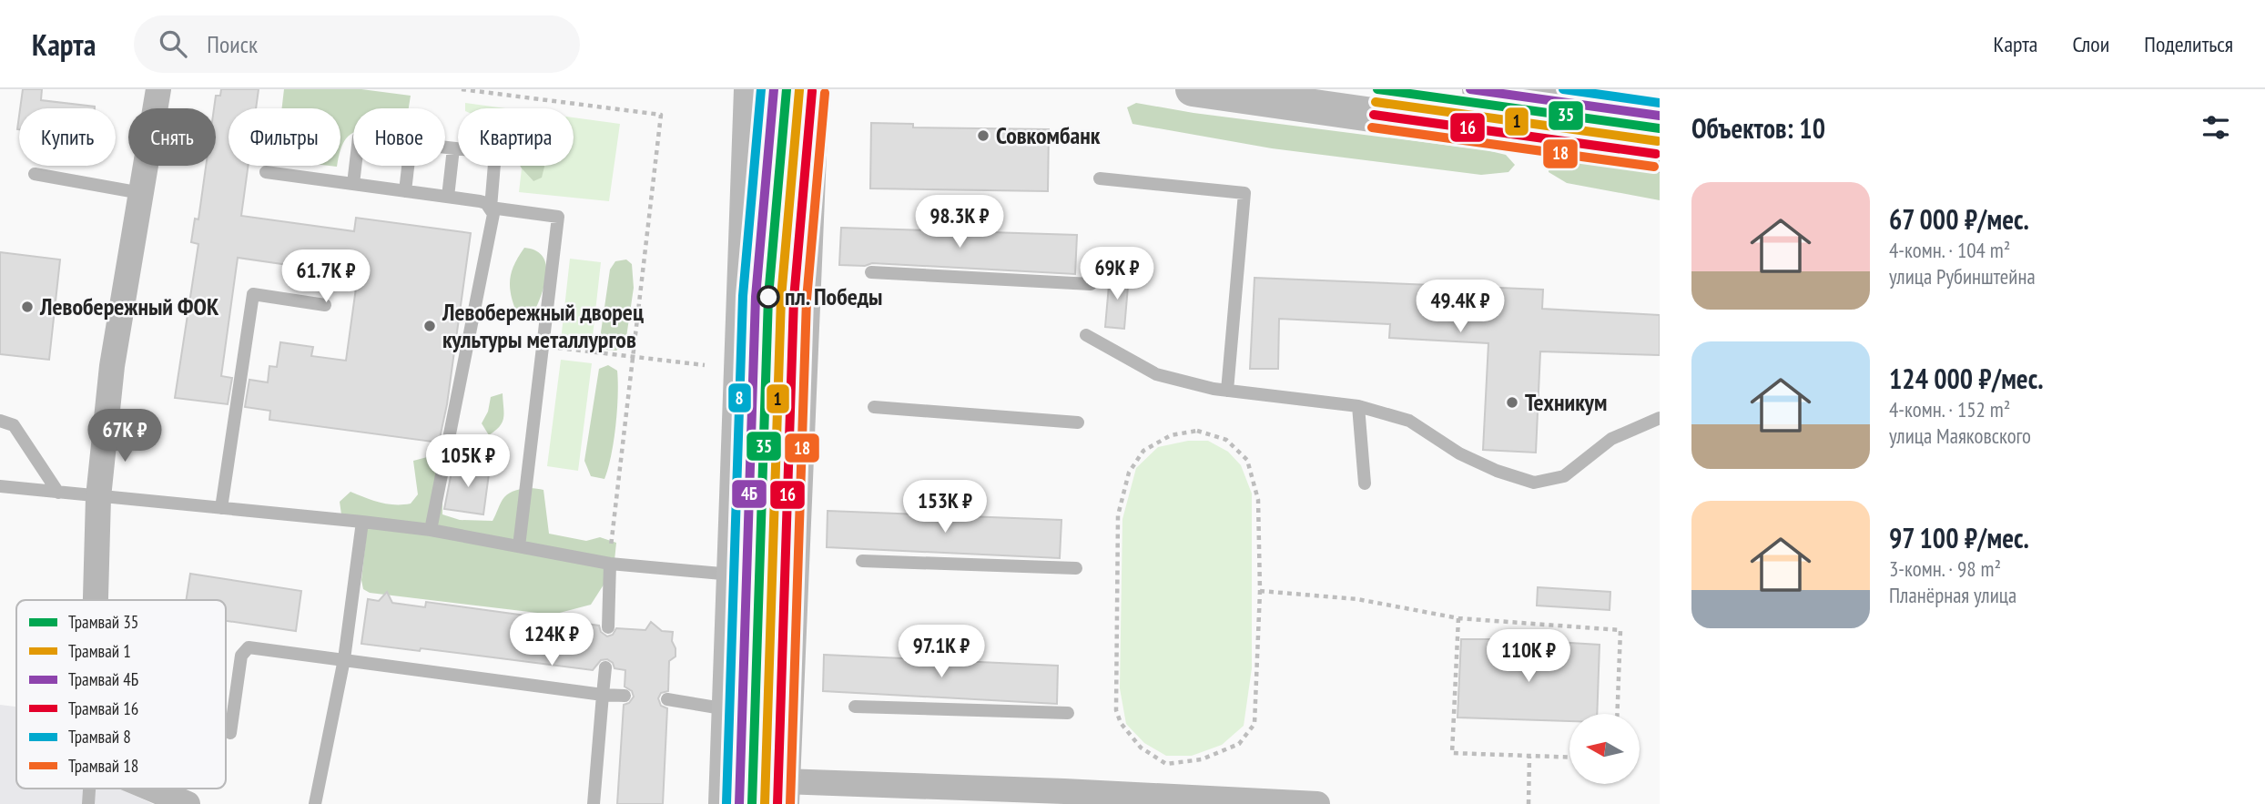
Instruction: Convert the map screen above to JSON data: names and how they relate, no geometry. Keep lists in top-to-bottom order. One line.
{"places":["Совкомбанк","пл. Победы","Левобережный ФОК","Левобережный дворец культуры металлургов","Техникум"],"lines":["tram line 35","tram line 4Б","tram line 8","tram line 1","tram line 16","tram line 18"],"legend":["Трамвай 35","Трамвай 1","Трамвай 4Б","Трамвай 16","Трамвай 8","Трамвай 18"],"north":"left","page":{"header":"Карта","search":"Поиск","nav":["Карта","Слои","Поделиться"],"heading":"Объектов: 10","chip":["Купить","Снять","Фильтры","Новое","Квартира"],"list":[{"name":"67 000 ₽/мес.","note":"4-комн. · 104 m² · улица Рубинштейна"},{"name":"124 000 ₽/мес.","note":"4-комн. · 152 m² · улица Маяковского"},{"name":"97 100 ₽/мес.","note":"3-комн. · 98 m² · Планёрная улица"}],"price":["98.3K ₽","69K ₽","61.7K ₽","49.4K ₽","67K ₽","105K ₽","153K ₽","124K ₽","97.1K ₽","110K ₽"]}}
